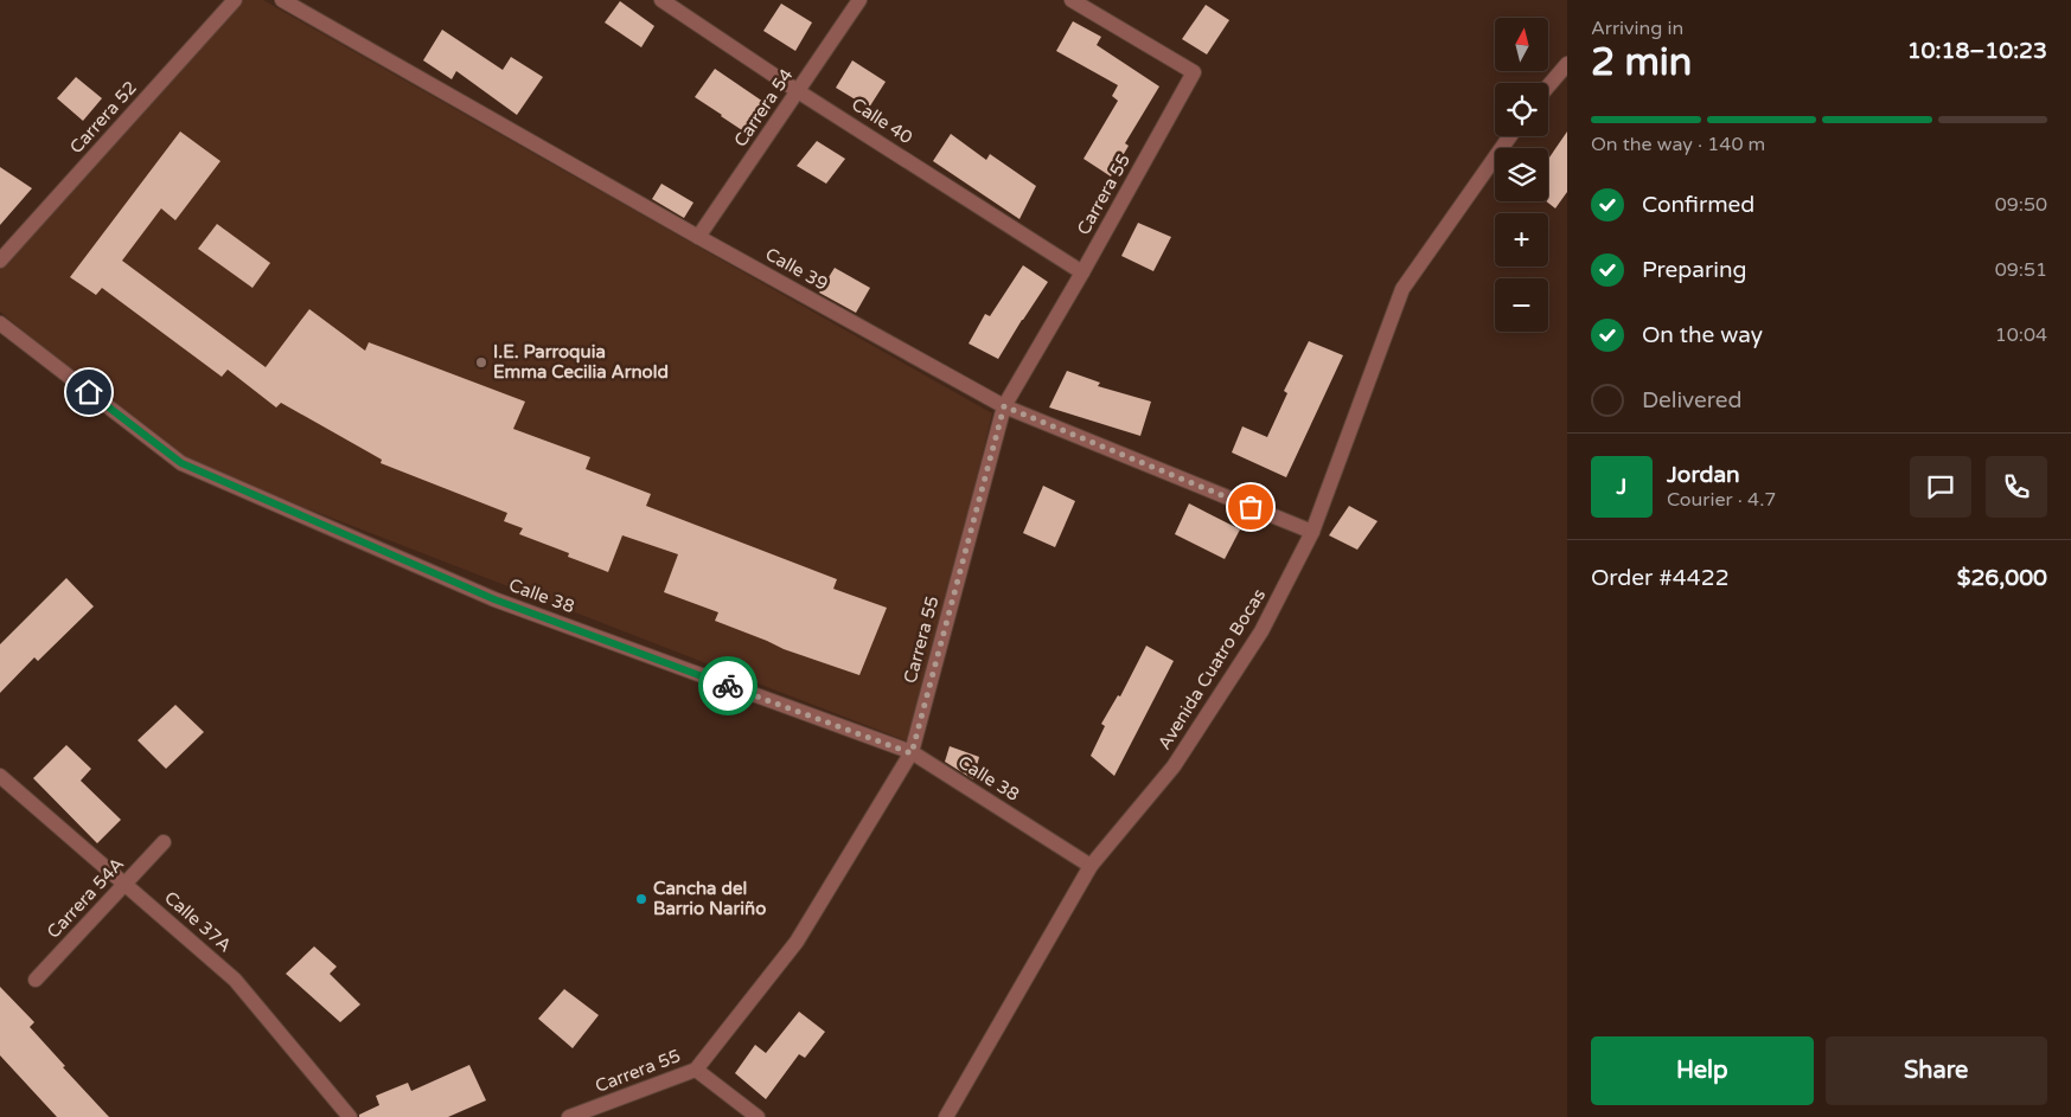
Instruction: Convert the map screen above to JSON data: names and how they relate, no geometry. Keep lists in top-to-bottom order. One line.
{"streets":{"street":["Carrera 54","Carrera 52","Calle 40","Carrera 55","Calle 39","Calle 38","Avenida Cuatro Bocas","Carrera 54A","Calle 37A"]},"crossings":[["Carrera 54","Calle 40"],["Carrera 54","Calle 39"],["Calle 40","Carrera 55"],["Carrera 55","Calle 39"],["Carrera 55","Calle 38"],["Calle 39","Avenida Cuatro Bocas"],["Calle 38","Avenida Cuatro Bocas"],["Carrera 54A","Calle 37A"]],"places":["I.E. Parroquia Emma Cecilia Arnold","Cancha del Barrio Nariño"],"north":"top","page":{"heading":["2 min","Arriving in","10:18–10:23"],"panel":["Jordan","Courier · 4.7","Order #4422","$26,000"],"map_buttons":["+","−"],"bar":"On the way · 140 m","list":[["Confirmed","09:50"],["Preparing","09:51"],["On the way","10:04"],"Delivered"],"round":"J","buttons":["Help","Share"]}}
